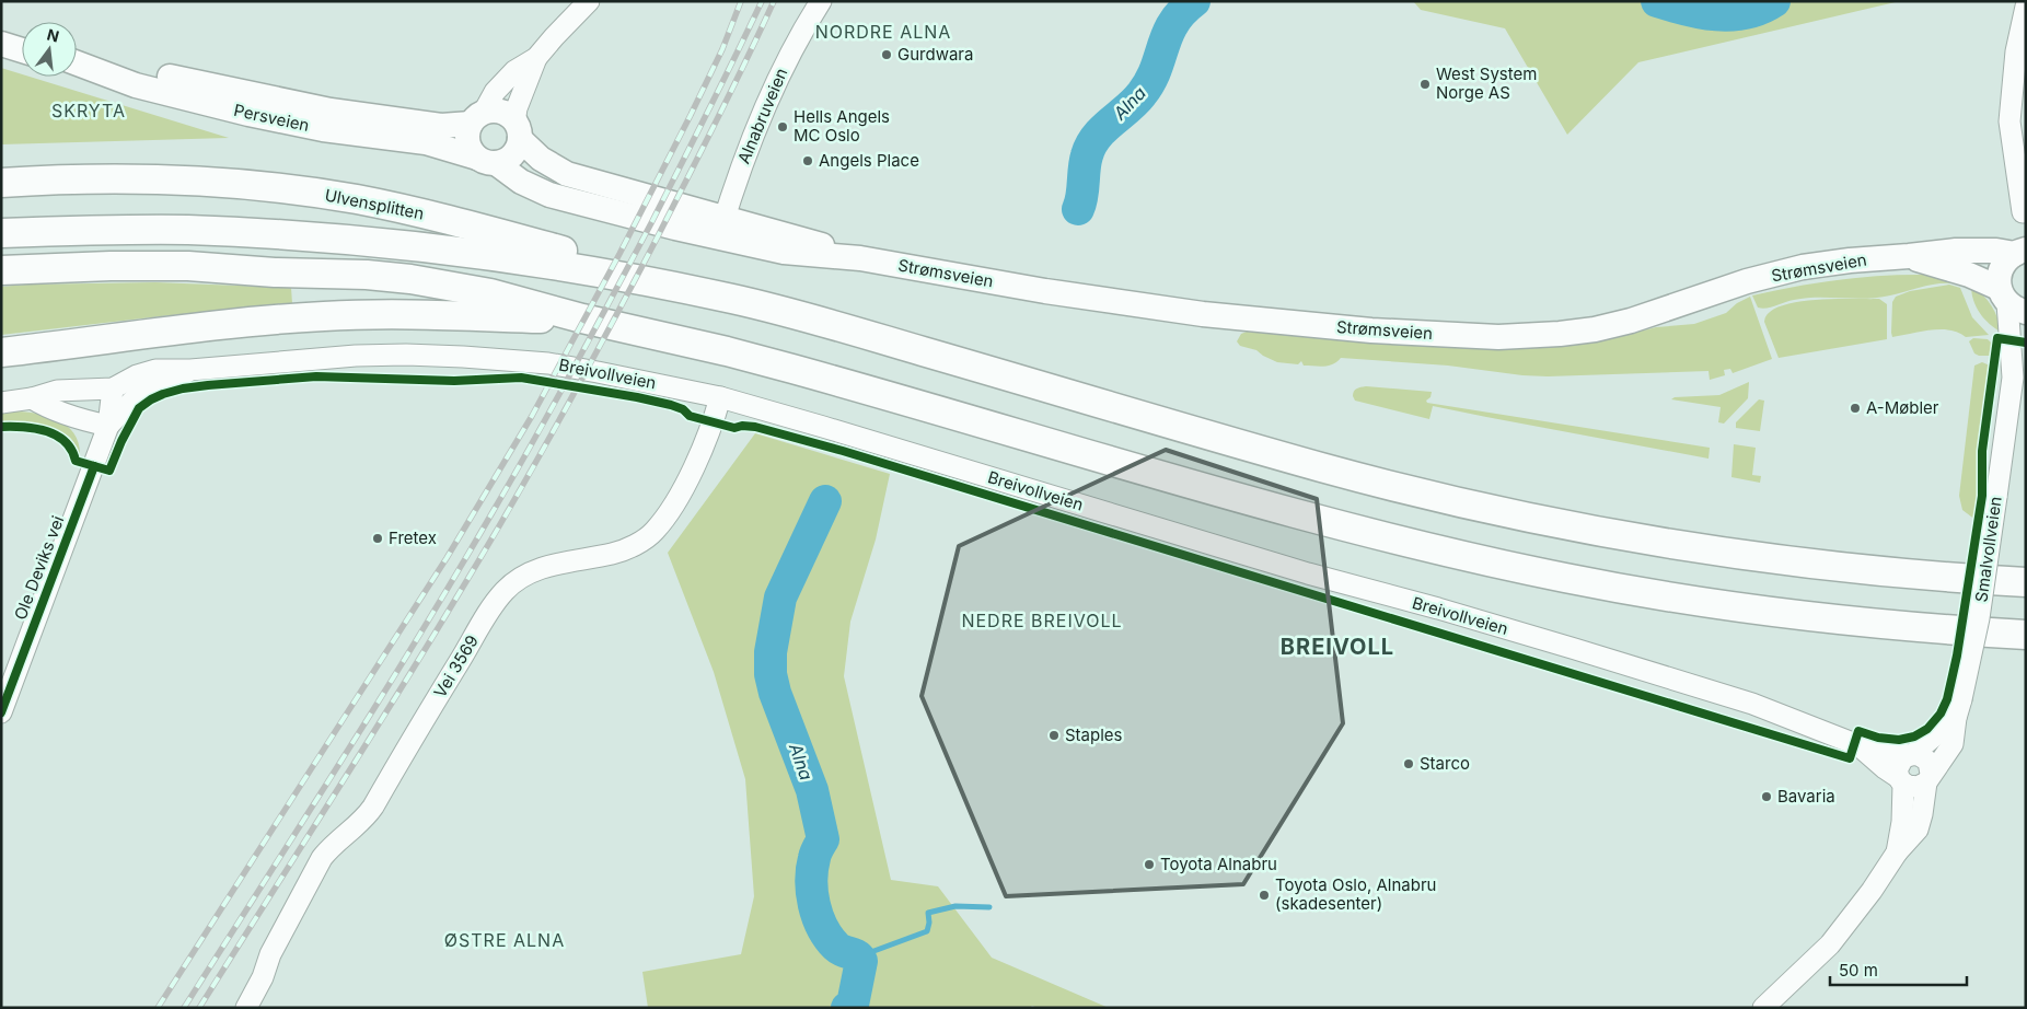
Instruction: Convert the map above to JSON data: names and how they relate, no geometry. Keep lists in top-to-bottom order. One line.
{"streets":{"highway":["Ulvensplitten"],"main road":["Persveien","Strømsveien"],"street":["Alnabruveien","Breivollveien","Smalvollveien","Ole Deviks vei","Vei 3569"]},"crossings":[["Alnabruveien","Strømsveien"],["Persveien","Strømsveien"],["Strømsveien","Smalvollveien"],["Breivollveien","Smalvollveien"],["Breivollveien","Ole Deviks vei"],["Breivollveien","Vei 3569"]],"districts":["NORDRE ALNA","SKRYTA","NEDRE BREIVOLL","BREIVOLL","ØSTRE ALNA"],"water":["Alna"],"places":["Gurdwara","West System Norge AS","Hells Angels MC Oslo","Angels Place","A-Møbler","Fretex","Staples","Starco","Bavaria","Toyota Alnabru","Toyota Oslo, Alnabru (skadesenter)"],"scale_bar":"50 m","north":"top"}
